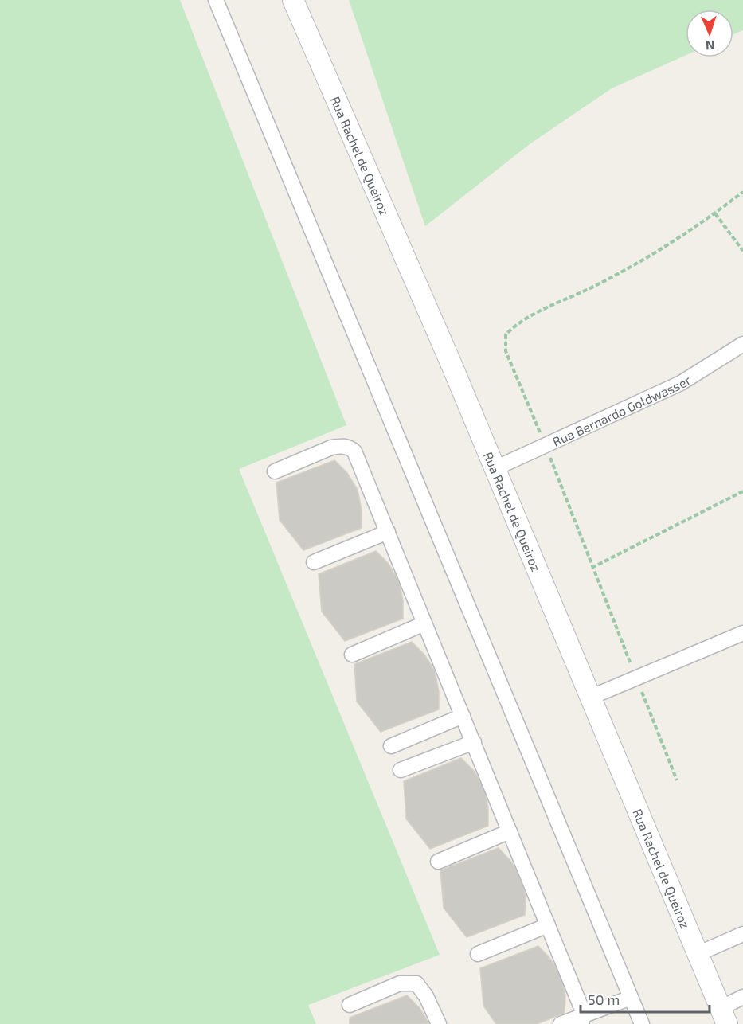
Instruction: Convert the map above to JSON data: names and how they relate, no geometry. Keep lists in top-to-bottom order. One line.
{"streets":{"street":["Rua Rachel de Queiroz","Rua Bernardo Goldwasser"]},"crossings":[["Rua Rachel de Queiroz","Rua Bernardo Goldwasser"]],"scale_bar":"50 m","north":"bottom"}
